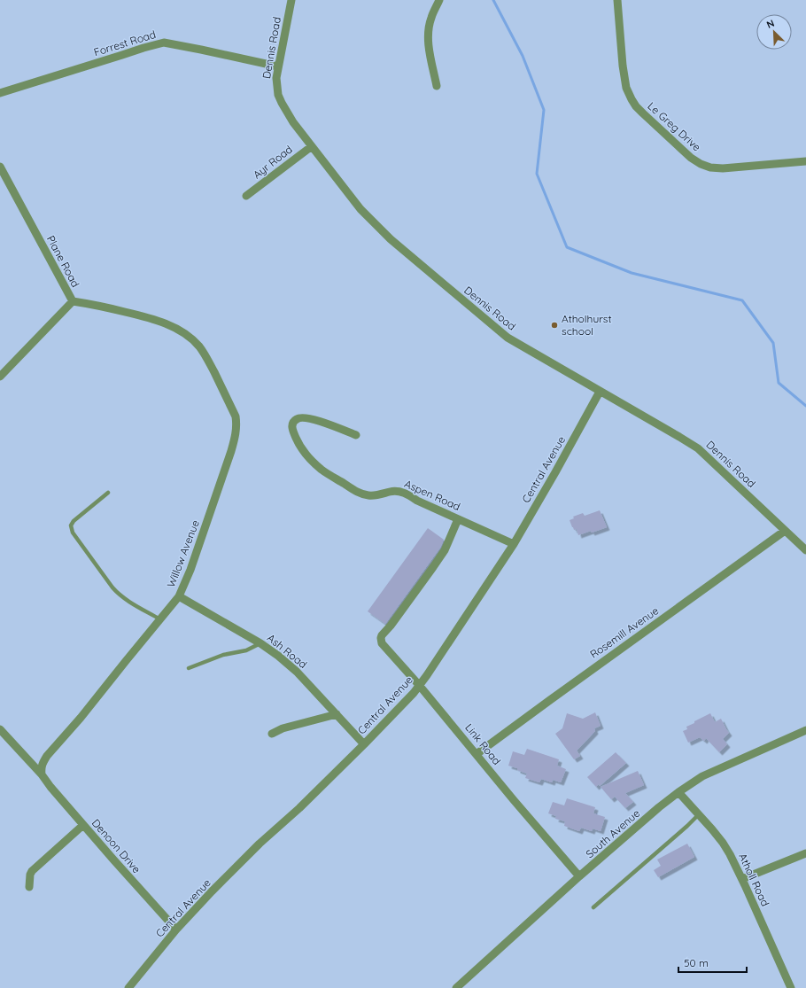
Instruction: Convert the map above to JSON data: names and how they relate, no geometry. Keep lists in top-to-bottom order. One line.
{"streets":{"street":["Forrest Road","Dennis Road","Le Greg Drive","Ayr Road","Plane Road","Central Avenue","Aspen Road","Willow Avenue","Rosemill Avenue","Ash Road","Link Road","South Avenue","Denoon Drive","Atholl Road"]},"crossings":[["Forrest Road","Dennis Road"],["Dennis Road","Ayr Road"],["Dennis Road","Central Avenue"],["Dennis Road","Rosemill Avenue"],["Plane Road","Willow Avenue"],["Central Avenue","Aspen Road"],["Central Avenue","Ash Road"],["Central Avenue","Link Road"],["Central Avenue","Denoon Drive"],["Aspen Road","Link Road"],["Willow Avenue","Ash Road"],["Willow Avenue","Denoon Drive"],["Rosemill Avenue","Link Road"],["Link Road","South Avenue"],["South Avenue","Atholl Road"]],"places":["Atholhurst school"],"scale_bar":"50 m","north":"top left"}
